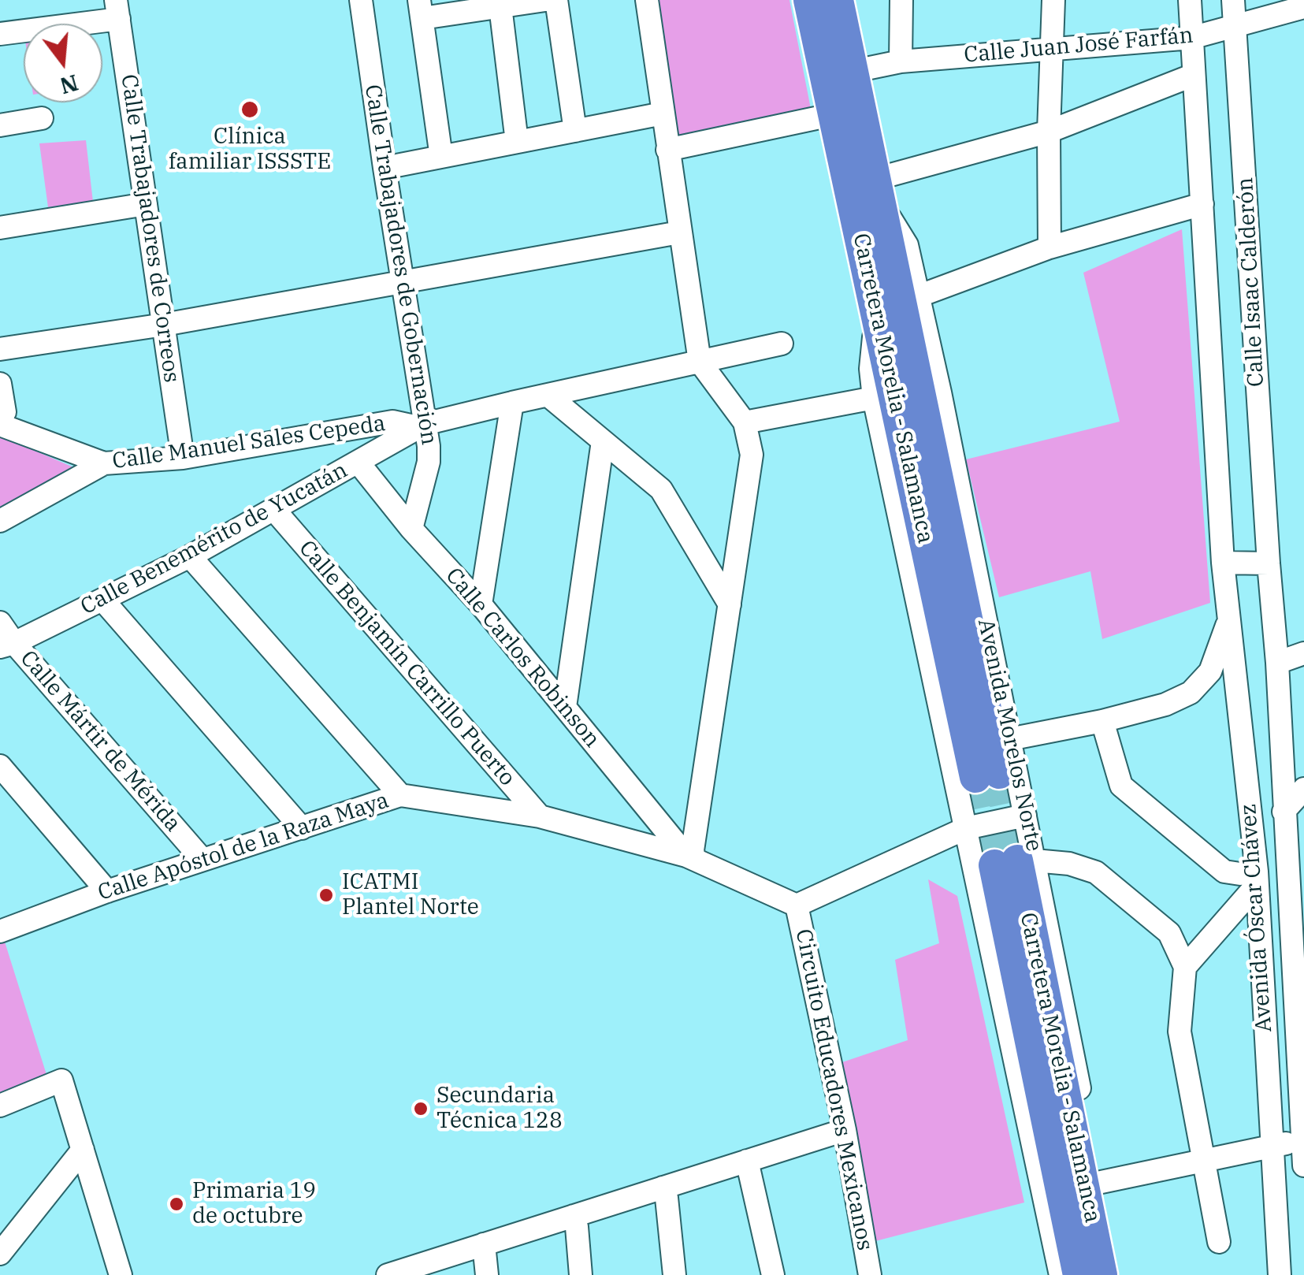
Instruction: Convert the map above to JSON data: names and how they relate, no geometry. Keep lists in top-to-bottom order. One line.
{"streets":{"highway":["Carretera Morelia - Salamanca"],"street":["Calle Juan José Farfán","Calle Trabajadores de Correos","Calle Trabajadores de Gobernación","Calle Isaac Calderón","Calle Manuel Sales Cepeda","Calle Benemérito de Yucatán","Calle Carlos Robinson","Calle Benjamín Carrillo Puerto","Avenida Morelos Norte","Calle Mártir de Mérida","Calle Apóstol de la Raza Maya","Avenida Óscar Chávez","Circuito Educadores Mexicanos"]},"crossings":[["Calle Juan José Farfán","Calle Isaac Calderón"],["Calle Juan José Farfán","Carretera Morelia - Salamanca"],["Calle Trabajadores de Correos","Calle Manuel Sales Cepeda"],["Calle Trabajadores de Gobernación","Calle Manuel Sales Cepeda"],["Calle Trabajadores de Gobernación","Calle Benemérito de Yucatán"],["Calle Trabajadores de Gobernación","Calle Carlos Robinson"],["Calle Isaac Calderón","Avenida Óscar Chávez"],["Carretera Morelia - Salamanca","Avenida Morelos Norte"],["Calle Manuel Sales Cepeda","Calle Benemérito de Yucatán"],["Calle Benemérito de Yucatán","Calle Carlos Robinson"],["Calle Benemérito de Yucatán","Calle Benjamín Carrillo Puerto"],["Calle Benemérito de Yucatán","Calle Mártir de Mérida"],["Calle Carlos Robinson","Calle Apóstol de la Raza Maya"],["Calle Benjamín Carrillo Puerto","Calle Apóstol de la Raza Maya"],["Calle Mártir de Mérida","Calle Apóstol de la Raza Maya"],["Calle Apóstol de la Raza Maya","Circuito Educadores Mexicanos"]],"places":["Clínica familiar ISSSTE","ICATMI Plantel Norte","Secundaria Técnica 128","Primaria 19 de octubre"],"north":"bottom"}
